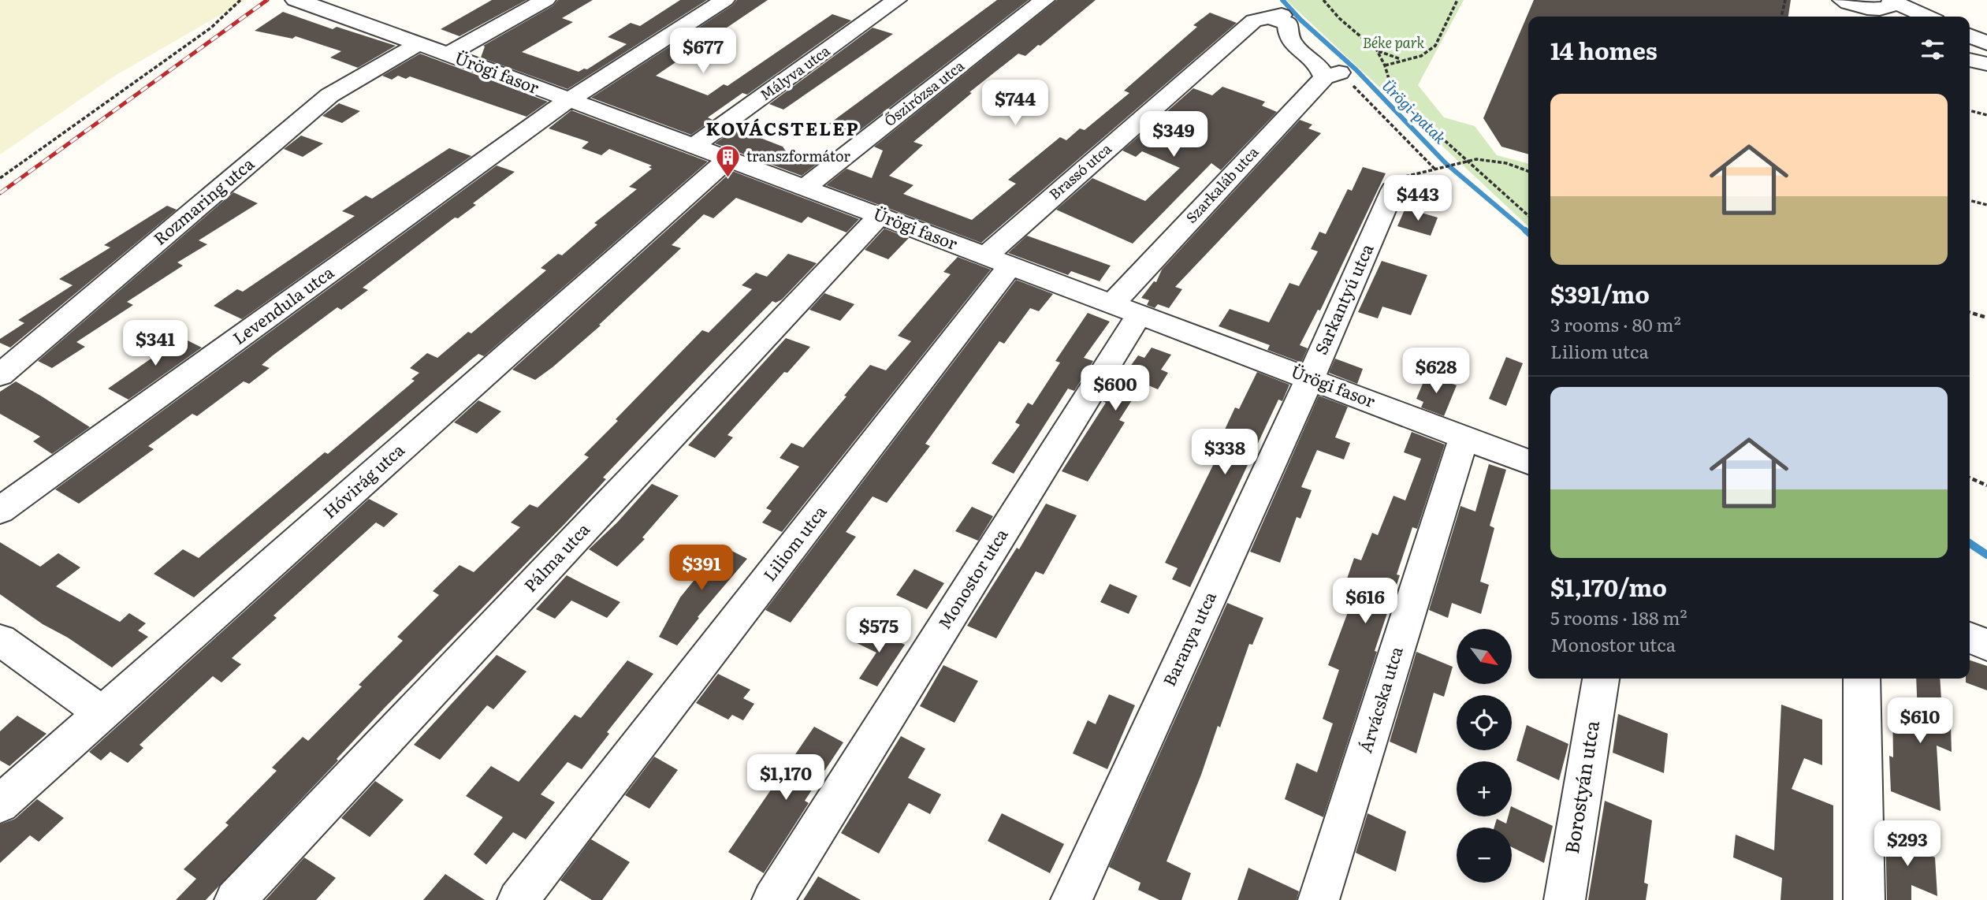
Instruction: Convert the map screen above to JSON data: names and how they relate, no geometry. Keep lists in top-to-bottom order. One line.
{"streets":{"street":["Ürögi fasor","Mályva utca","Őszirózsa utca","Brassó utca","Szarkaláb utca","Rozmaring utca","Sarkantyú utca","Levendula utca","Hóvirág utca","Liliom utca","Pálma utca","Monostor utca","Baranya utca","Árvácska utca","Borostyán utca"]},"crossings":[["Ürögi fasor","Mályva utca"],["Ürögi fasor","Őszirózsa utca"],["Ürögi fasor","Brassó utca"],["Ürögi fasor","Szarkaláb utca"],["Ürögi fasor","Rozmaring utca"],["Ürögi fasor","Sarkantyú utca"],["Ürögi fasor","Levendula utca"],["Ürögi fasor","Hóvirág utca"],["Ürögi fasor","Liliom utca"],["Ürögi fasor","Pálma utca"],["Ürögi fasor","Monostor utca"],["Ürögi fasor","Baranya utca"],["Ürögi fasor","Árvácska utca"],["Brassó utca","Szarkaláb utca"],["Brassó utca","Liliom utca"],["Szarkaláb utca","Monostor utca"],["Sarkantyú utca","Baranya utca"]],"districts":["KOVÁCSTELEP"],"water":["Ürögi-patak"],"parks":["Béke park"],"places":{"building":["transzformátor"]},"north":"bottom right","page":{"heading":"14 homes","price":["$677","$744","$349","$443","$341","$628","$600","$338","$391","$616","$575","$610","$1,170","$293"],"list":[{"name":"$391/mo","note":"3 rooms · 80 m² · Liliom utca"},{"name":"$1,170/mo","note":"5 rooms · 188 m² · Monostor utca"}],"map_buttons":["+","−"]}}
